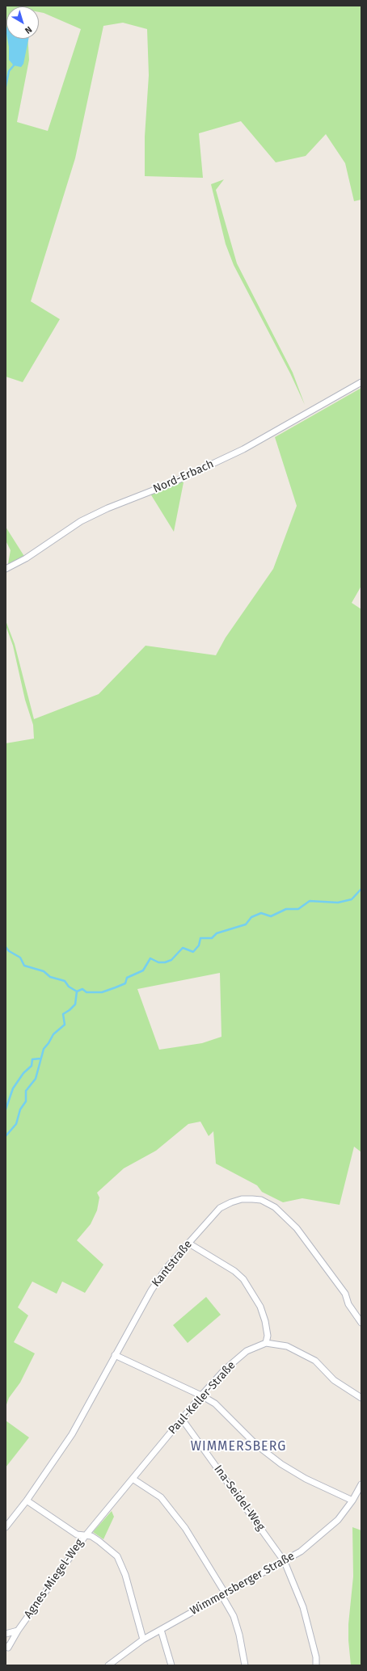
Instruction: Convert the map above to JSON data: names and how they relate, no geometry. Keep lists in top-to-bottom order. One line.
{"streets":{"street":["Nord-Erbach","Kantstraße","Paul-Keller-Straße","Ina-Seidel-Weg","Agnes-Miegel-Weg","Wimmersberger Straße"]},"crossings":[["Paul-Keller-Straße","Ina-Seidel-Weg"],["Paul-Keller-Straße","Agnes-Miegel-Weg"],["Ina-Seidel-Weg","Wimmersberger Straße"],["Agnes-Miegel-Weg","Wimmersberger Straße"]],"districts":["WIMMERSBERG"],"north":"bottom right"}
